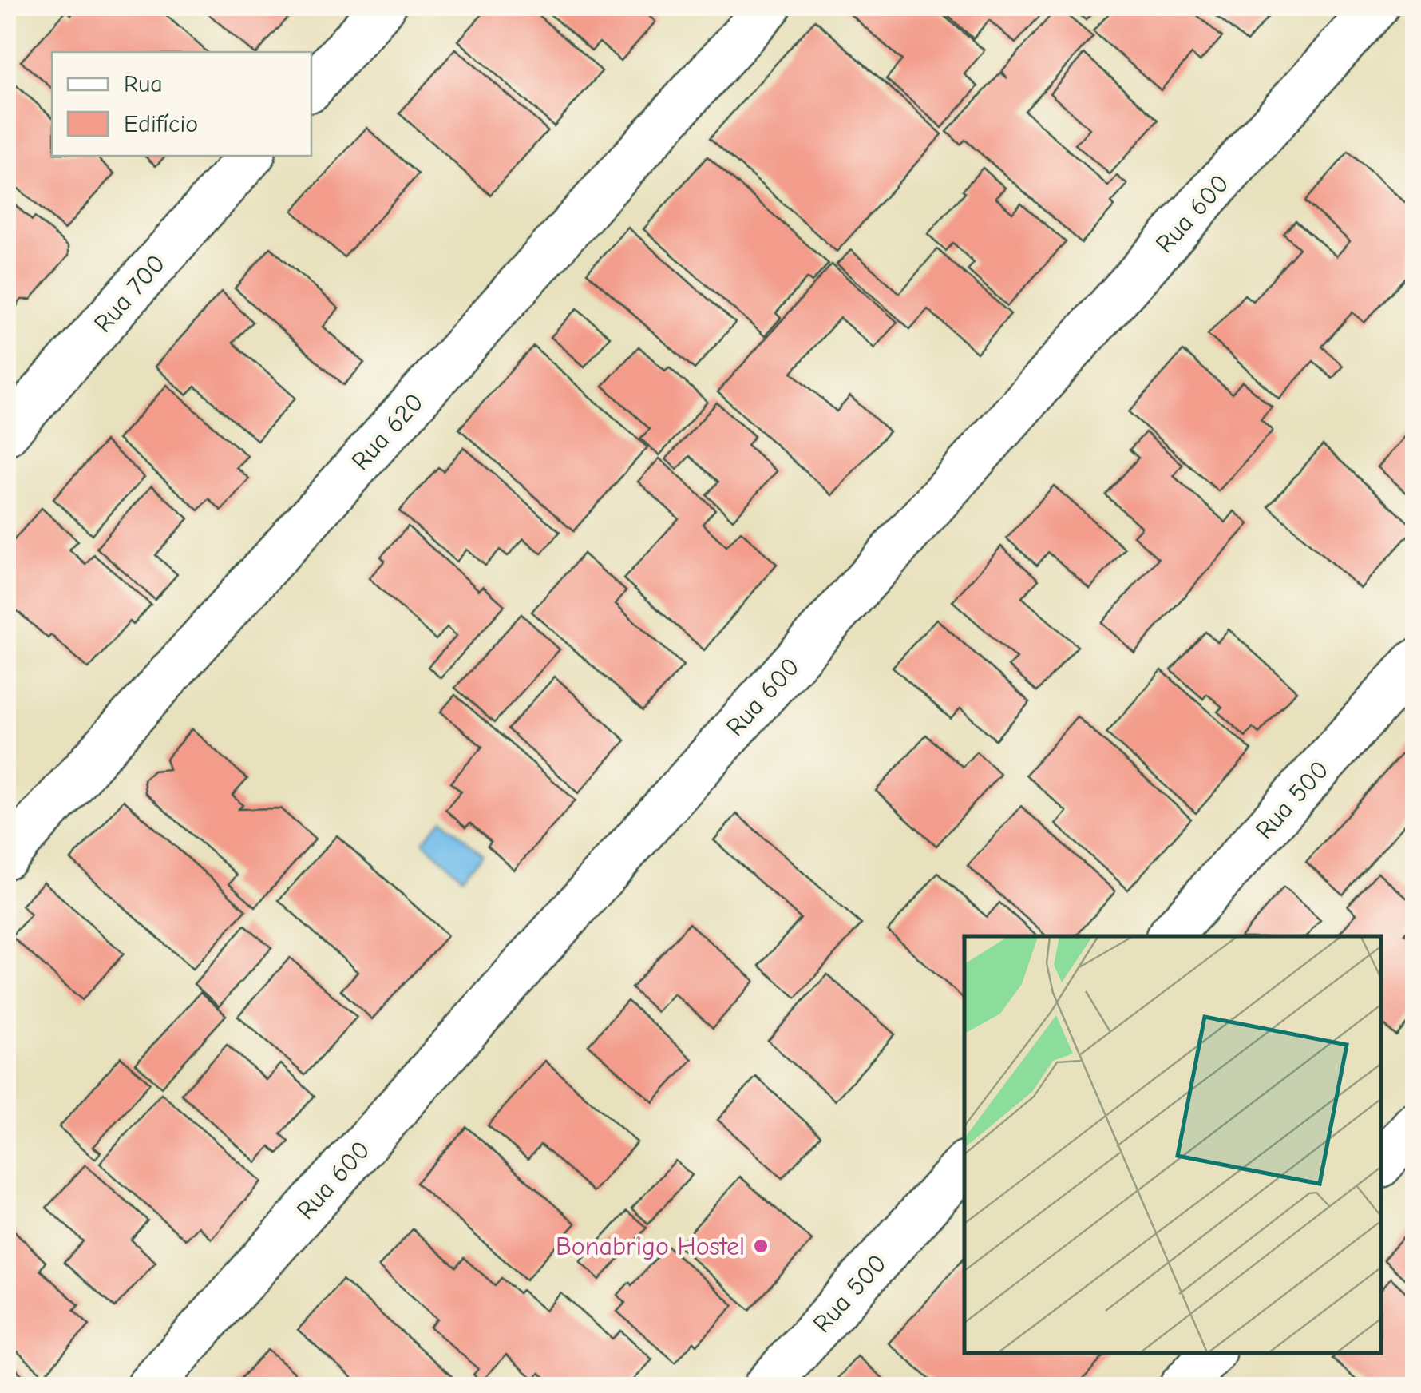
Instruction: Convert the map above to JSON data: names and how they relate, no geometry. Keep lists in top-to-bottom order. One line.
{"streets":{"street":["Rua 600","Rua 700","Rua 620","Rua 500"]},"places":["Bonabrigo Hostel"],"legend":["Rua","Edifício"]}
